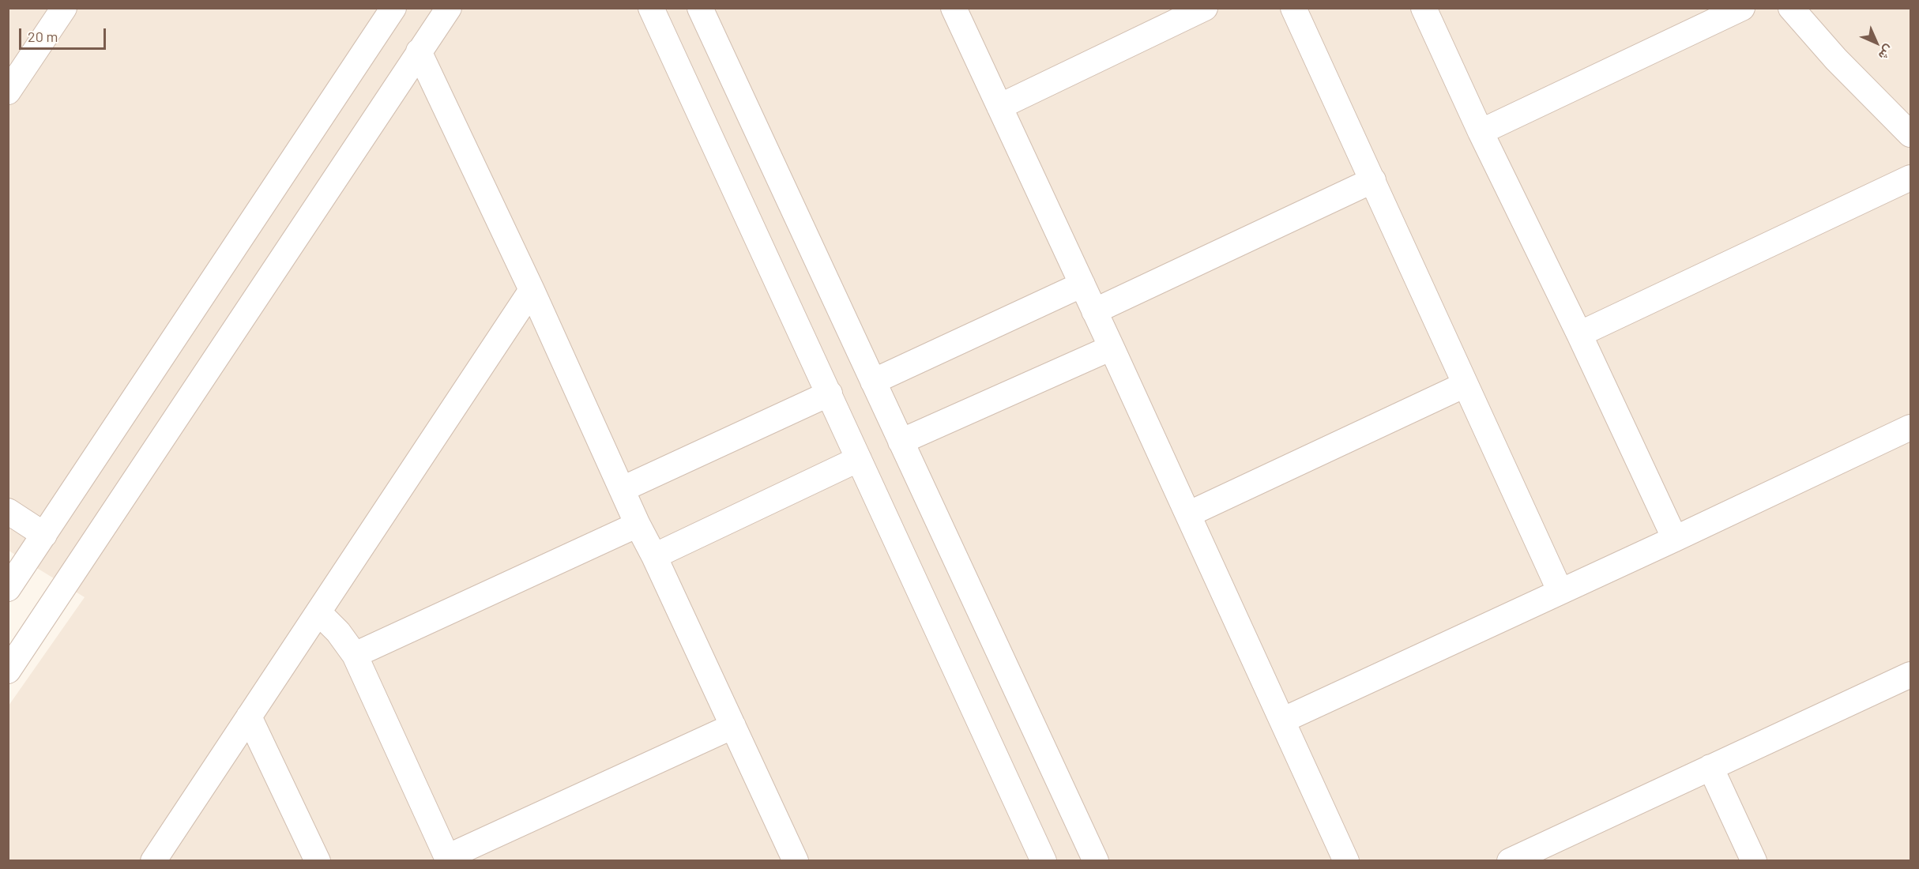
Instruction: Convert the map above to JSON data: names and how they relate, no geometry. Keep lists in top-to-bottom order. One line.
{"scale_bar":"20 m","north":"bottom right"}
